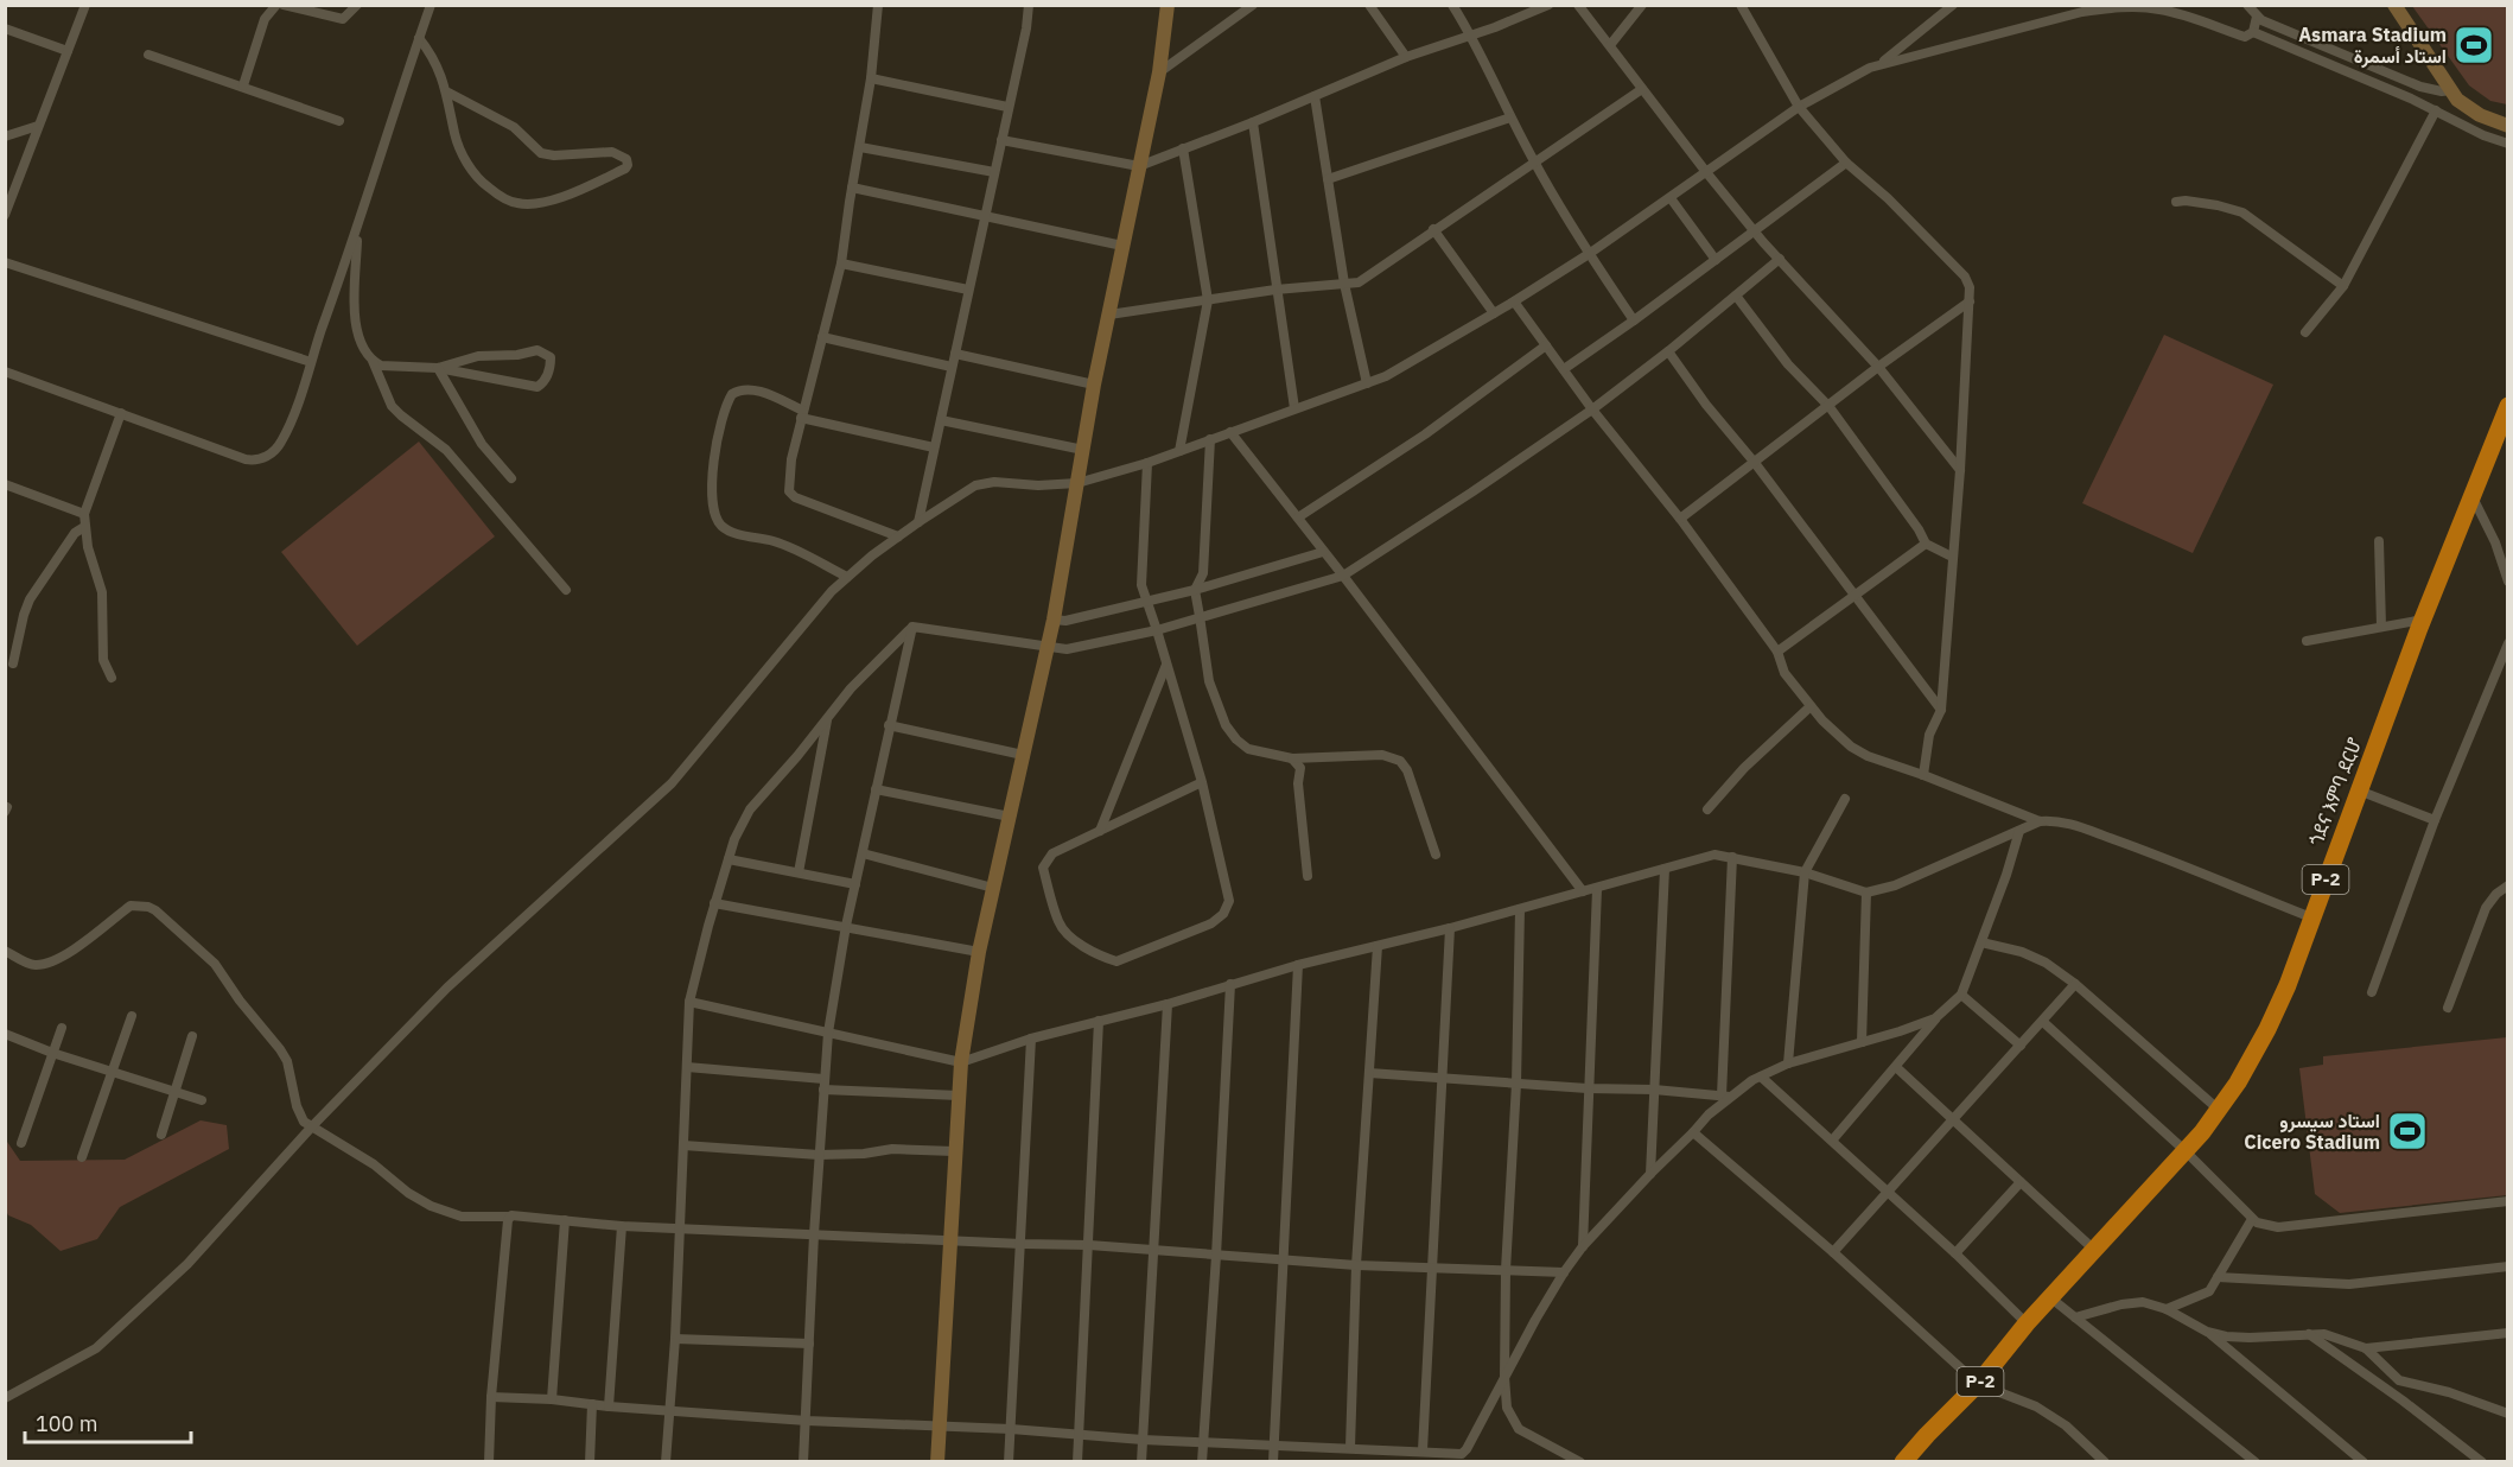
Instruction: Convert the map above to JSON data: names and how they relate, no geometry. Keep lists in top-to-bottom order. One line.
{"streets":{"highway":["ጎደና እምባ ደርሆ","P-2"]},"crossings":[["ጎደና እምባ ደርሆ","P-2"]],"places":{"sports":["Asmara Stadium استاد أسمرة","استاد سيسرو Cicero Stadium"]},"scale_bar":"100 m"}
